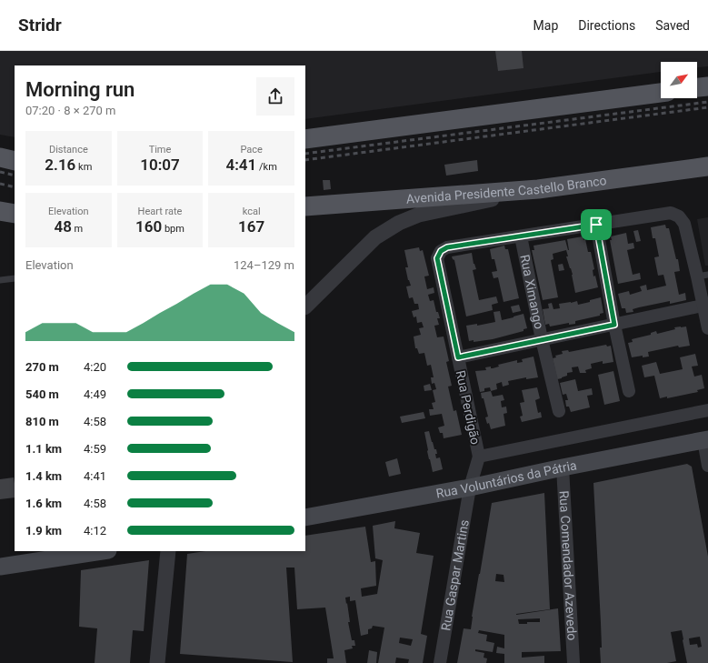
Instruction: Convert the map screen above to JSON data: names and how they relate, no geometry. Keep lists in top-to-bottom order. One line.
{"streets":{"main road":["Avenida Presidente Castello Branco","Rua Voluntários da Pátria"],"street":["Rua Ximango","Rua Perdigão","Rua Comendador Azevedo","Rua Gaspar Martins"]},"crossings":[["Rua Ximango","Rua Perdigão"],["Rua Perdigão","Rua Gaspar Martins"],["Rua Voluntários da Pátria","Rua Comendador Azevedo"],["Rua Voluntários da Pátria","Rua Gaspar Martins"]],"north":"top right","page":{"header":"Stridr","nav":["Map","Directions","Saved"],"heading":["Morning run","07:20 · 8 × 270 m"],"stats":[["Distance","2.16 km"],["Time","10:07"],["Pace","4:41 /km"],["Elevation","48 m"],["Heart rate","160 bpm"],["kcal","167"]],"chart":["Elevation","124–129 m"],"list":[{"name":"270 m","note":"4:20"},{"name":"540 m","note":"4:49"},{"name":"810 m","note":"4:58"},{"name":"1.1 km","note":"4:59"},{"name":"1.4 km","note":"4:41"},{"name":"1.6 km","note":"4:58"},{"name":"1.9 km","note":"4:12"}]}}
